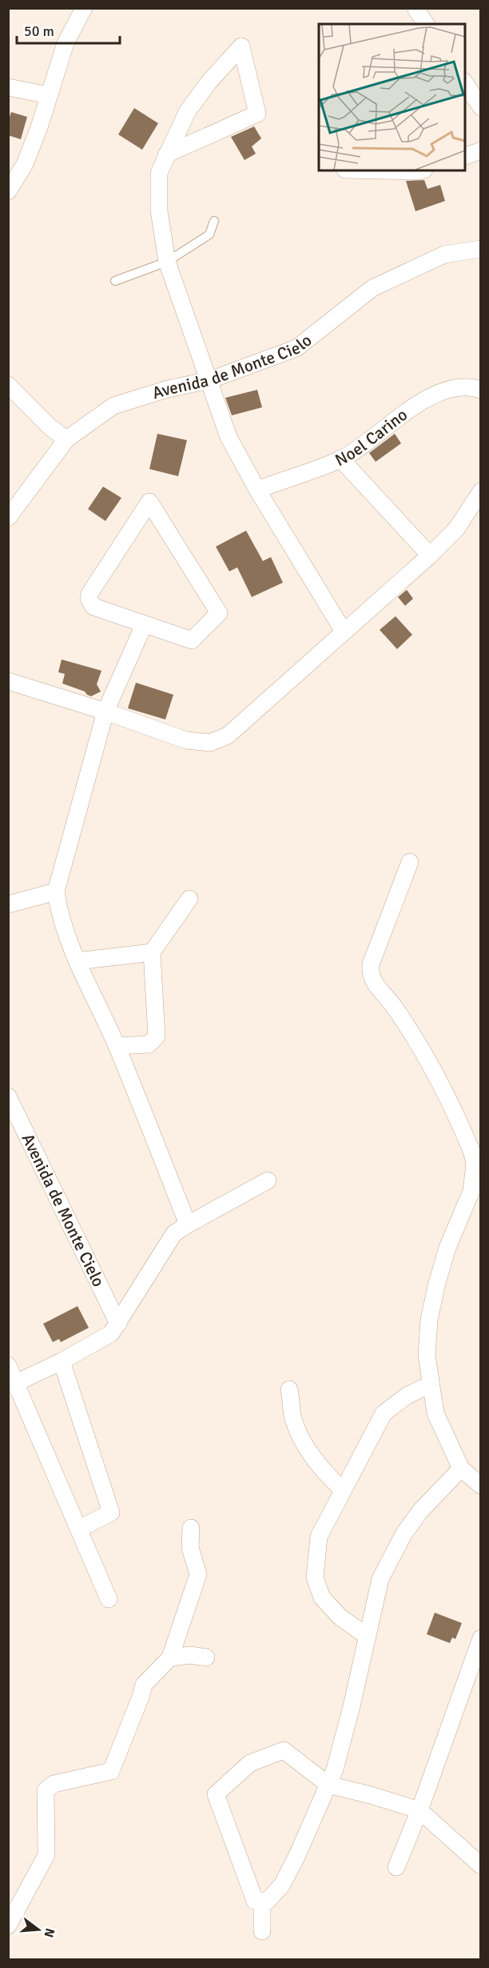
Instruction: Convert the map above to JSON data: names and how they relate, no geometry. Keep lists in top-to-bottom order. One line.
{"streets":{"street":["Avenida de Monte Cielo","Noel Carino"]},"scale_bar":"50 m","north":"right"}
